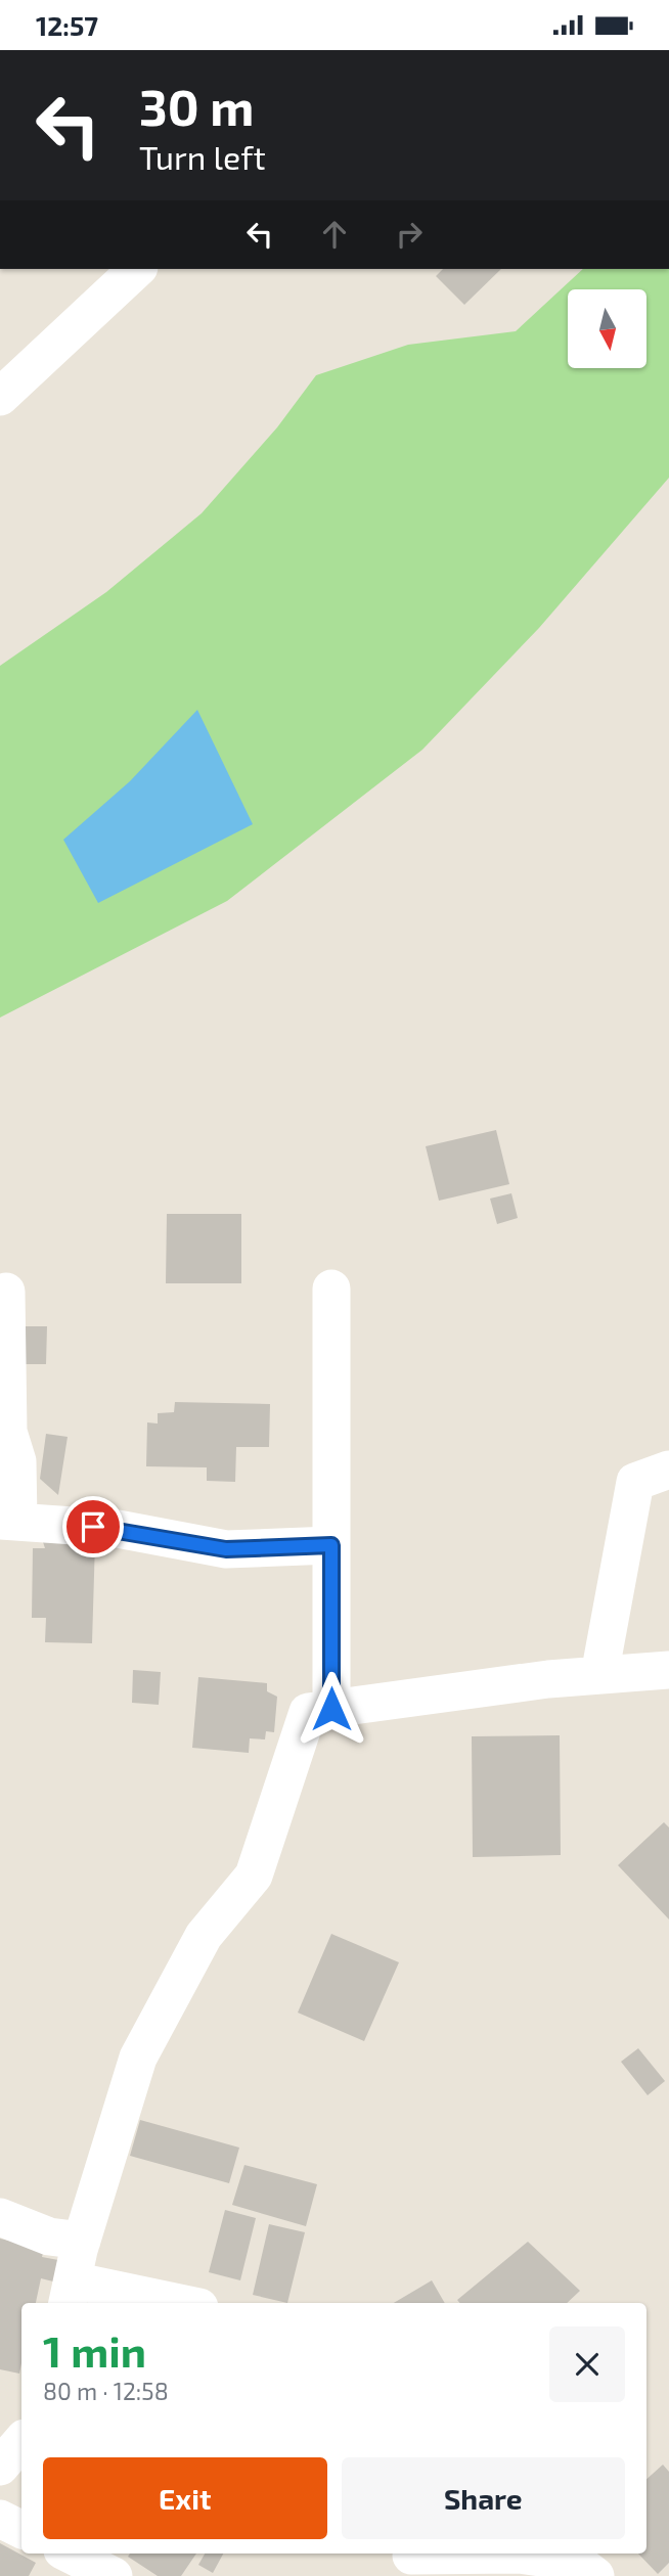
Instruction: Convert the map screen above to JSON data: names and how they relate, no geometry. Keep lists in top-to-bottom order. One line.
{"north":"bottom","page":{"status":"12:57","turn":["30 m","Turn left"],"heading":["1 min","80 m · 12:58"],"buttons":["Exit","Share"]}}
